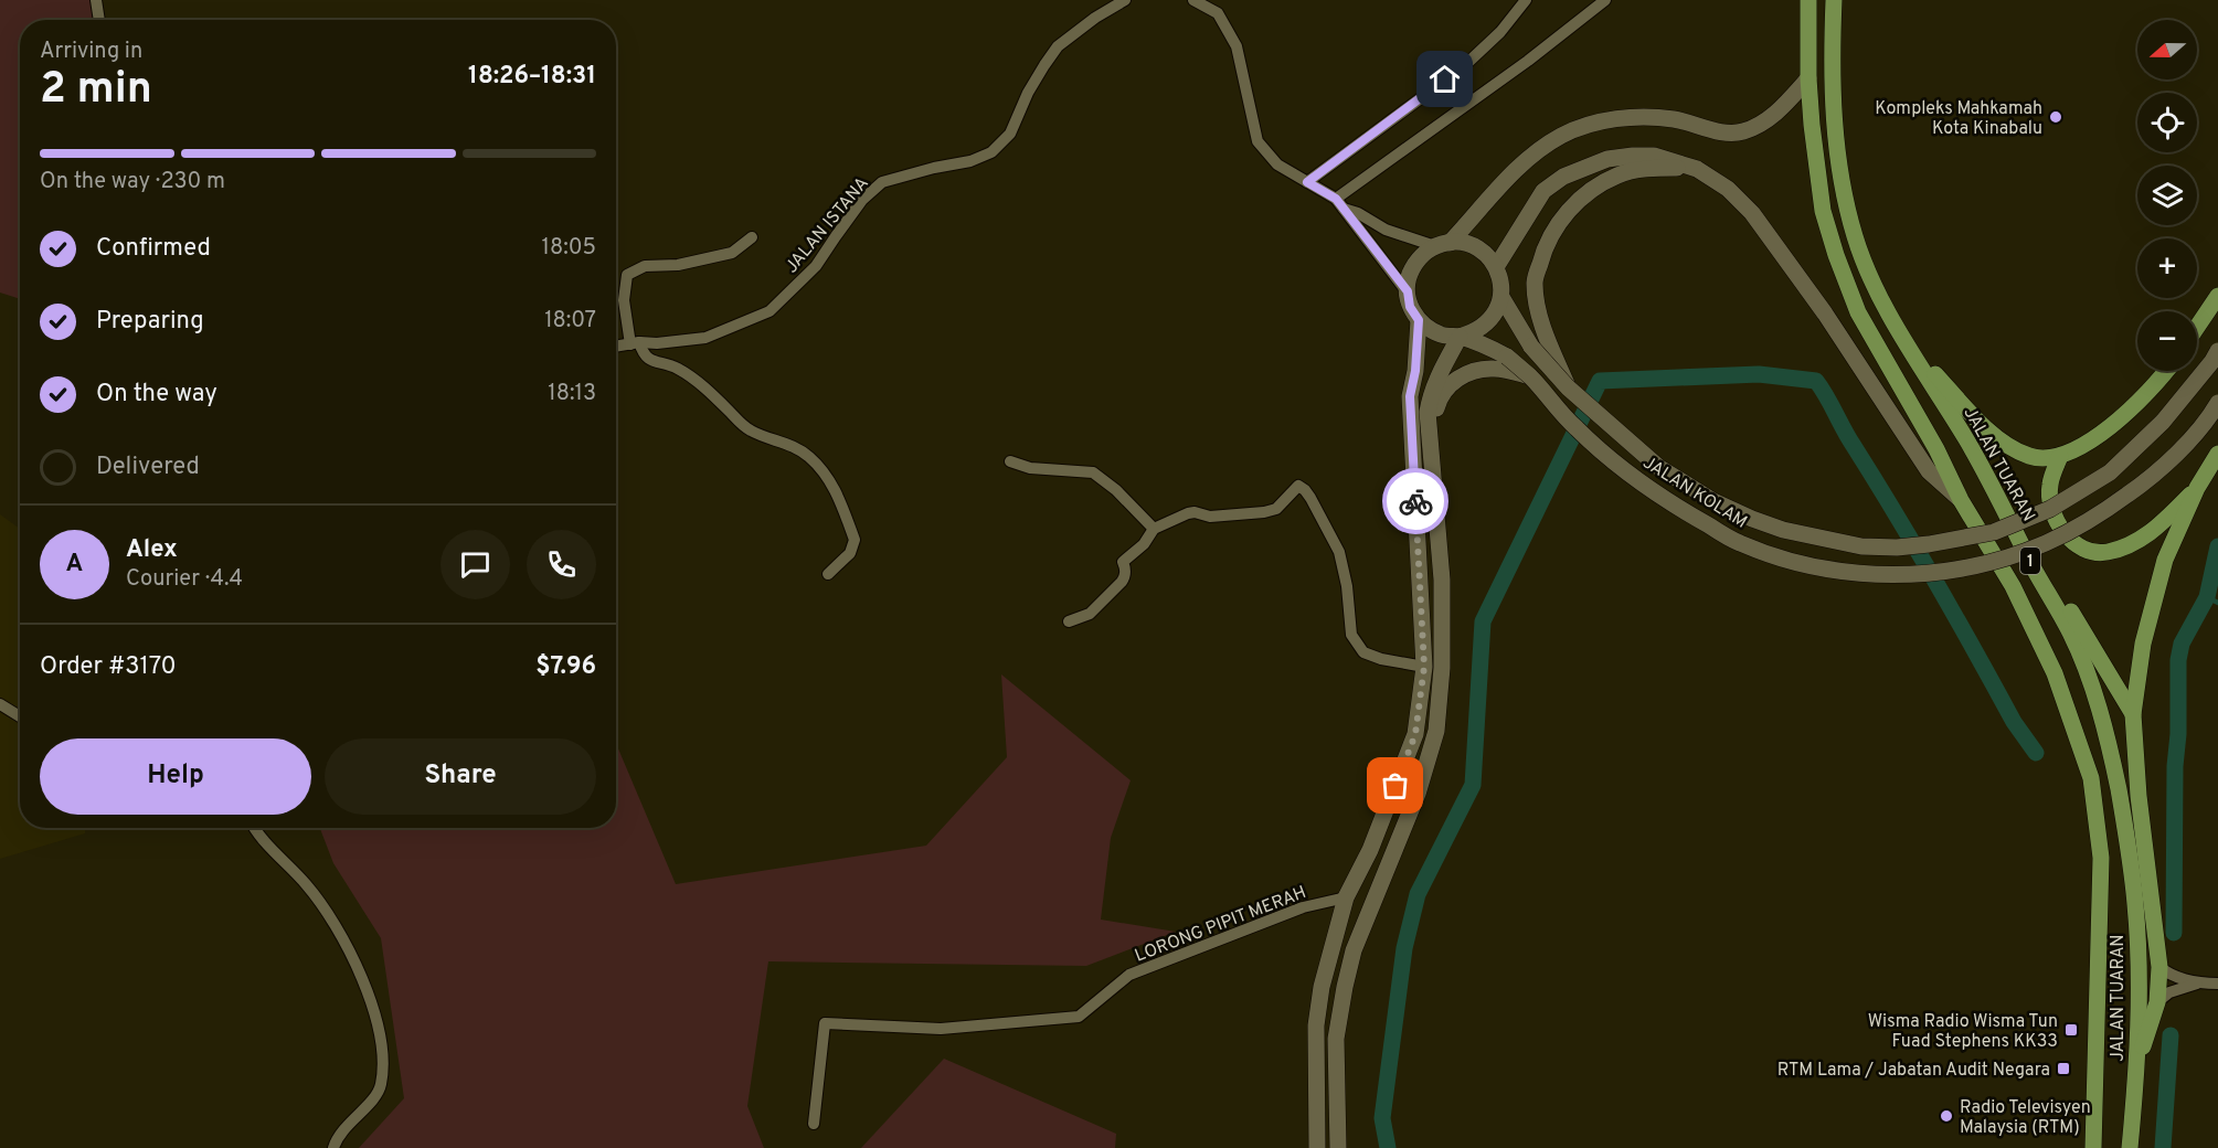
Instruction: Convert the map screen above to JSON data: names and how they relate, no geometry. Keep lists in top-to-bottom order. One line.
{"streets":{"main road":["JALAN TUARAN","JALAN KOLAM","1"],"street":["JALAN ISTANA","LORONG PIPIT MERAH"]},"places":{"other":["Kompleks Mahkamah Kota Kinabalu","Radio Televisyen Malaysia (RTM)"],"transit":["Wisma Radio Wisma Tun Fuad Stephens KK33","RTM Lama / Jabatan Audit Negara"]},"north":"left","page":{"map_buttons":["+","−"],"heading":["2 min","Arriving in","18:26–18:31"],"panel":["Alex","Courier · 4.4","Order #3170","$7.96"],"bar":"On the way · 230 m","list":[["Confirmed","18:05"],["Preparing","18:07"],["On the way","18:13"],"Delivered"],"round":"A","buttons":["Help","Share"]}}
